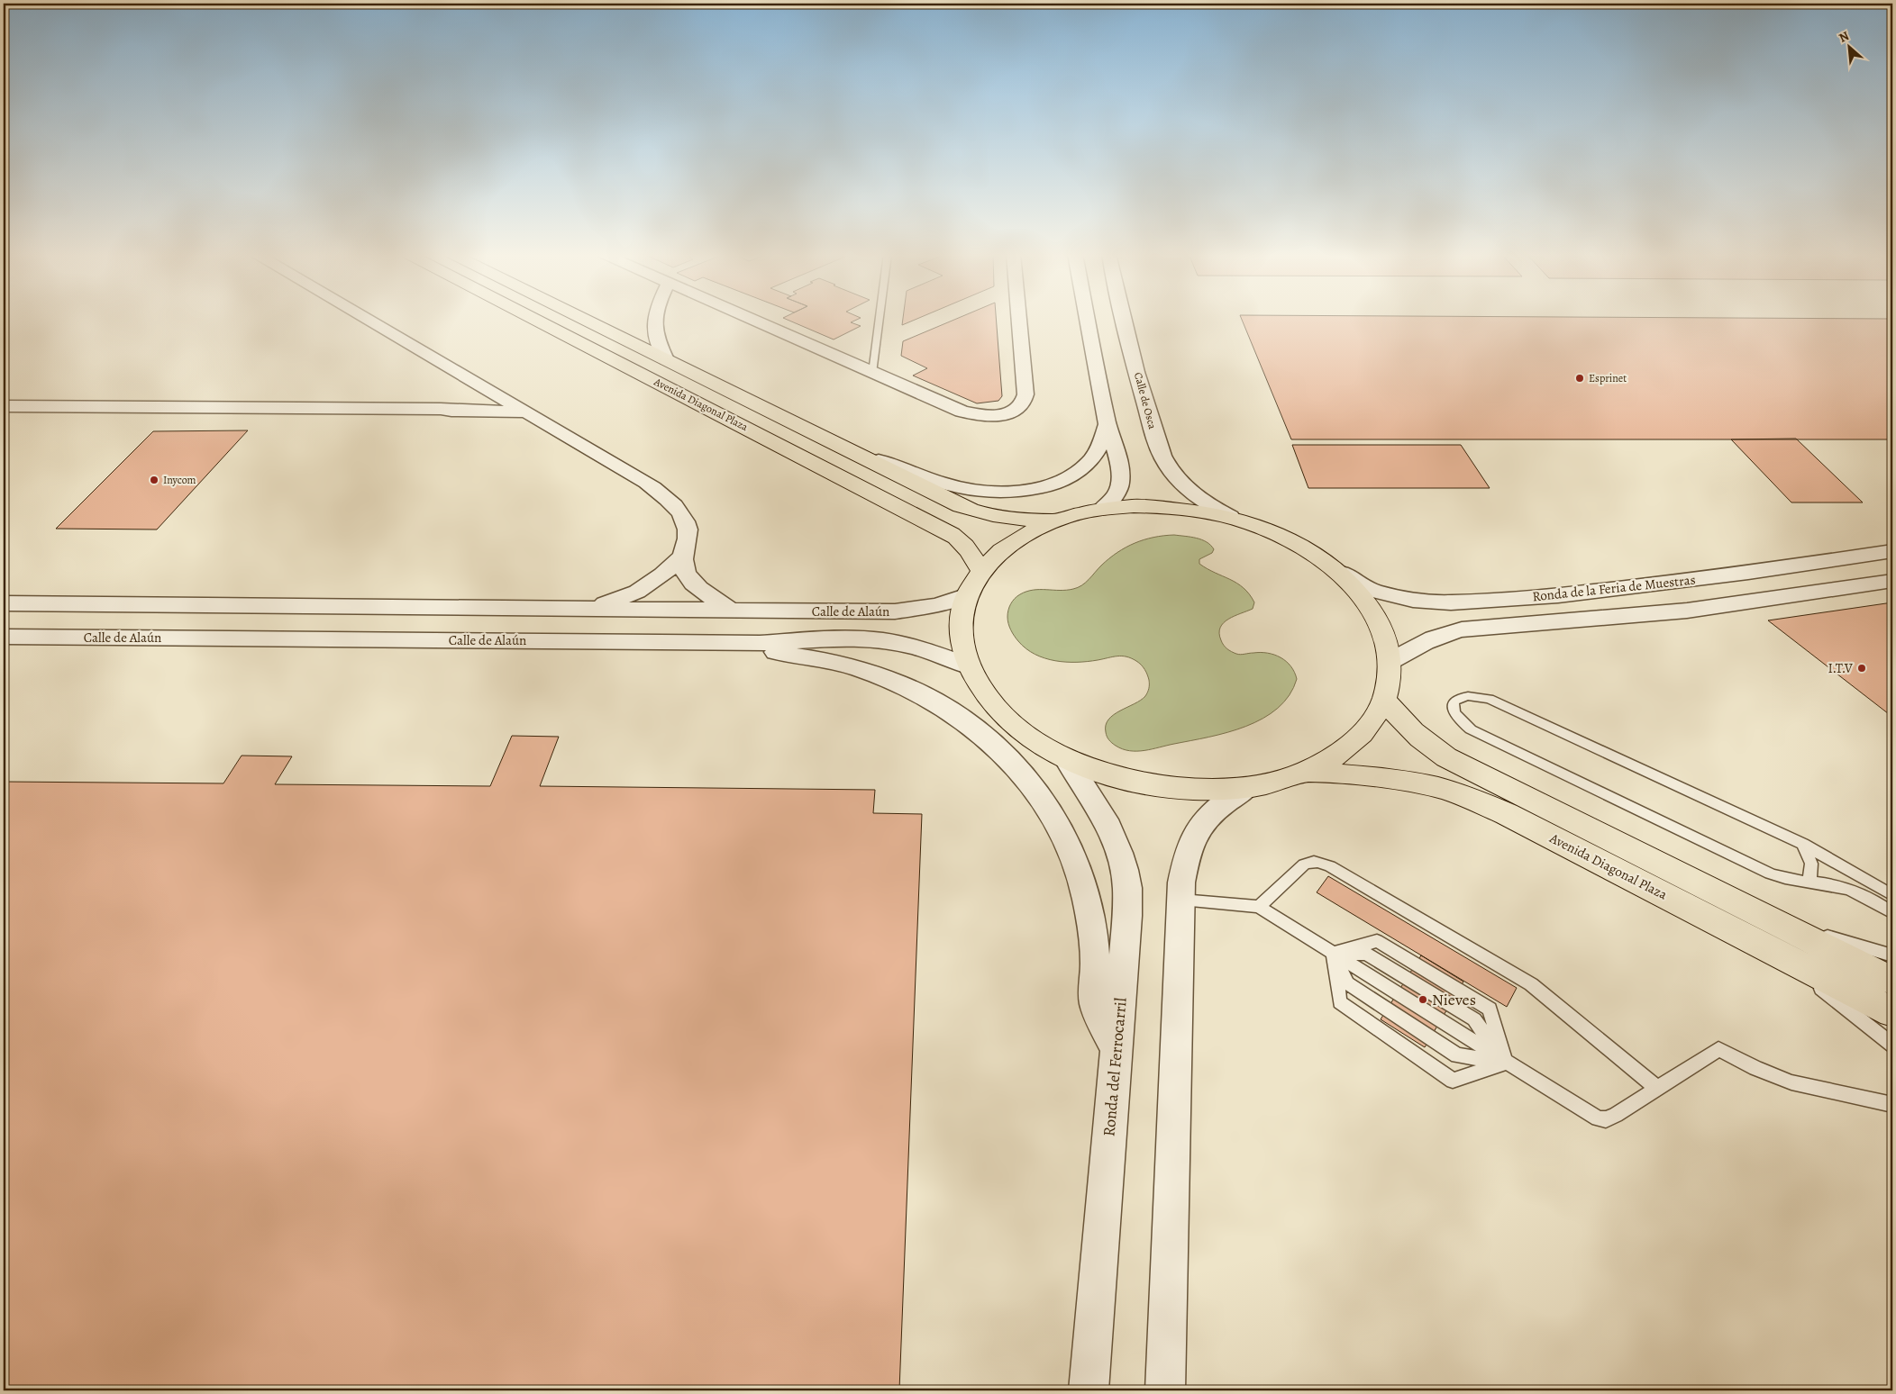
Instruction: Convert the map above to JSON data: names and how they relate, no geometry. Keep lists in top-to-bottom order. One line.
{"streets":{"main road":["Avenida Diagonal Plaza"],"street":["Calle de Osca","Ronda de la Feria de Muestras","Calle de Alaún","Ronda del Ferrocarril"]},"places":["Esprinet","Inycom","I.T.V","Nieves"],"north":"top left"}
